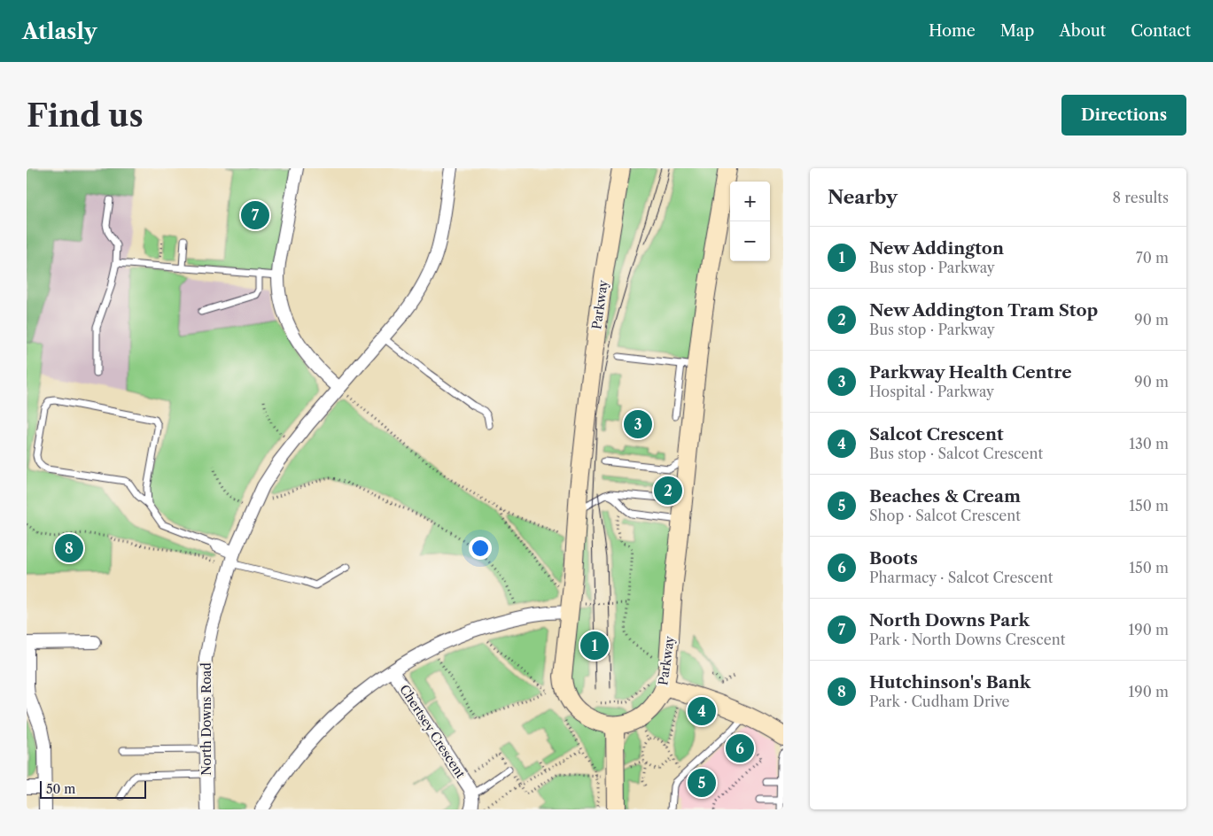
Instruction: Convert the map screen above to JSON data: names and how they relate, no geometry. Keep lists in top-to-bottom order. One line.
{"streets":{"street":["Parkway","North Downs Road","Chertsey Crescent"]},"scale_bar":"50 m","page":{"header":"Atlasly","nav":["Home","Map","About","Contact"],"buttons":"Directions","title":"Find us","heading":["Nearby","8 results"],"map_buttons":["+","−"],"pins":["7","3","2","8","1","4","6","5"],"list":[{"mark":"1","name":"New Addington","note":"Bus stop · Parkway","value":"70 m"},{"mark":"2","name":"New Addington Tram Stop","note":"Bus stop · Parkway","value":"90 m"},{"mark":"3","name":"Parkway Health Centre","note":"Hospital · Parkway","value":"90 m"},{"mark":"4","name":"Salcot Crescent","note":"Bus stop · Salcot Crescent","value":"130 m"},{"mark":"5","name":"Beaches & Cream","note":"Shop · Salcot Crescent","value":"150 m"},{"mark":"6","name":"Boots","note":"Pharmacy · Salcot Crescent","value":"150 m"},{"mark":"7","name":"North Downs Park","note":"Park · North Downs Crescent","value":"190 m"},{"mark":"8","name":"Hutchinson's Bank","note":"Park · Cudham Drive","value":"190 m"}],"scale":"50 m"}}
